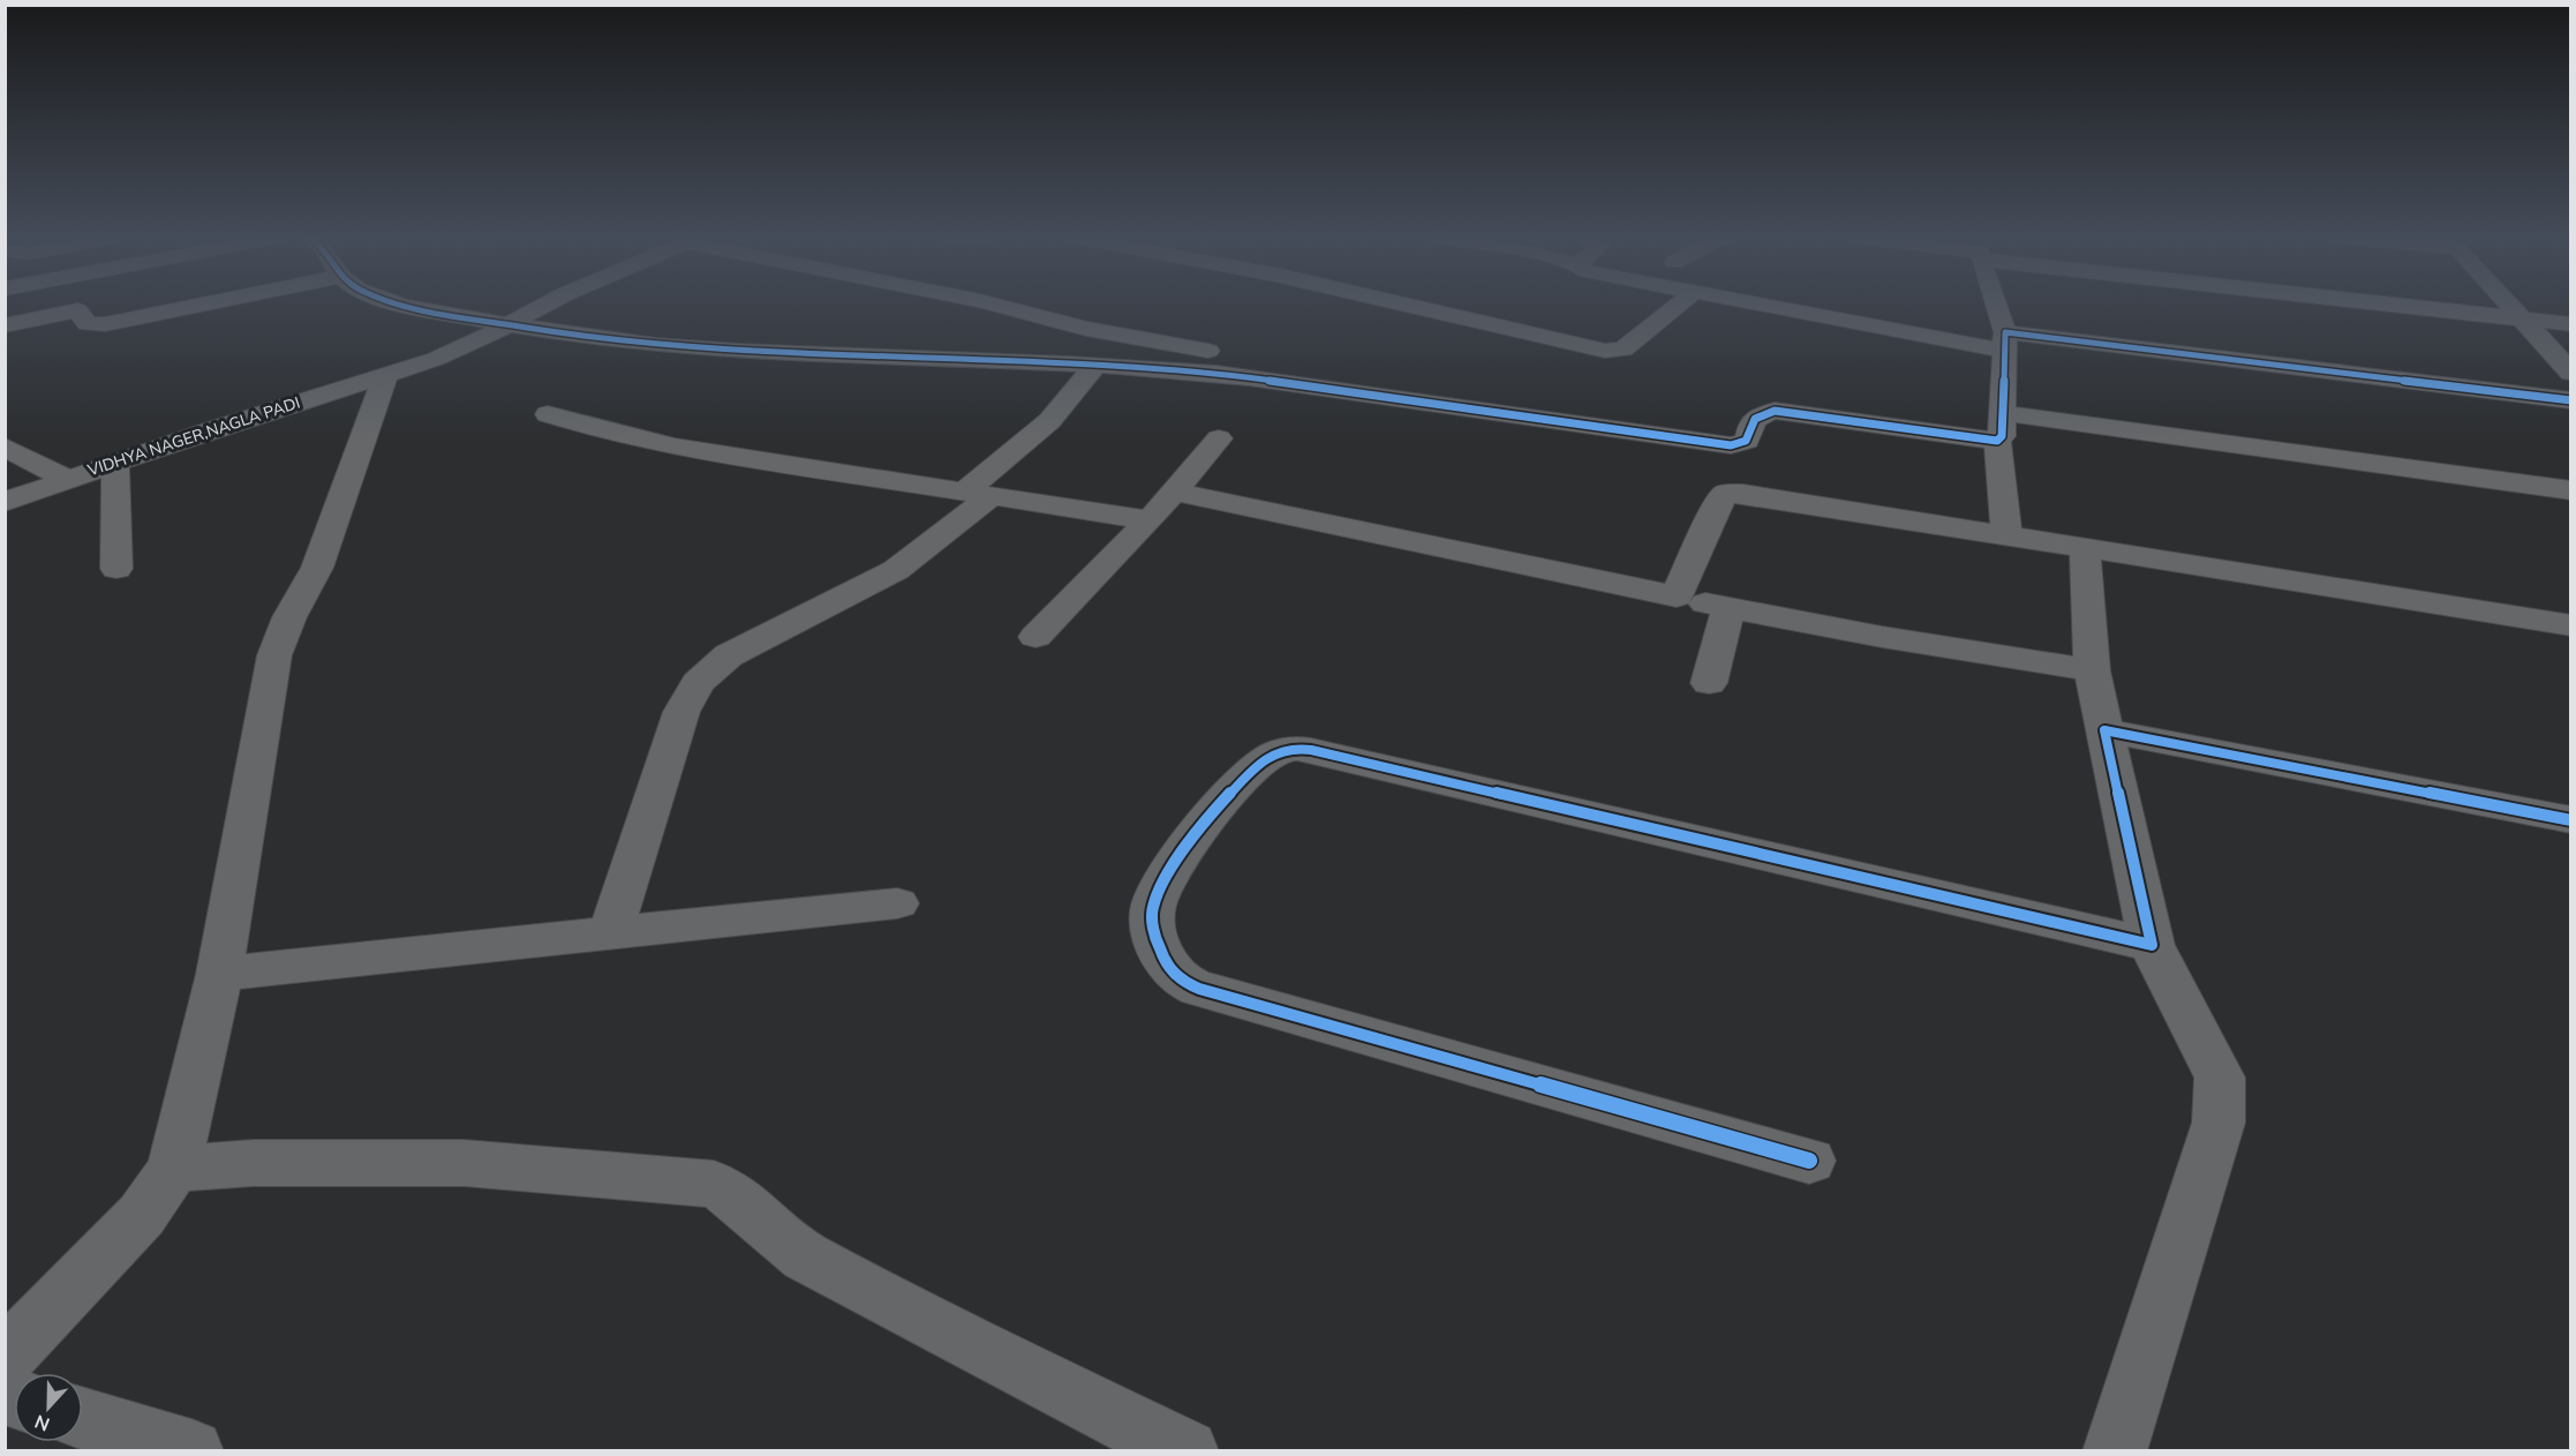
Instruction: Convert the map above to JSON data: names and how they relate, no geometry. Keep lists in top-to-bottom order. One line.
{"streets":{"street":["VIDHYA NAGER,NAGLA PADI"]},"north":"bottom"}
